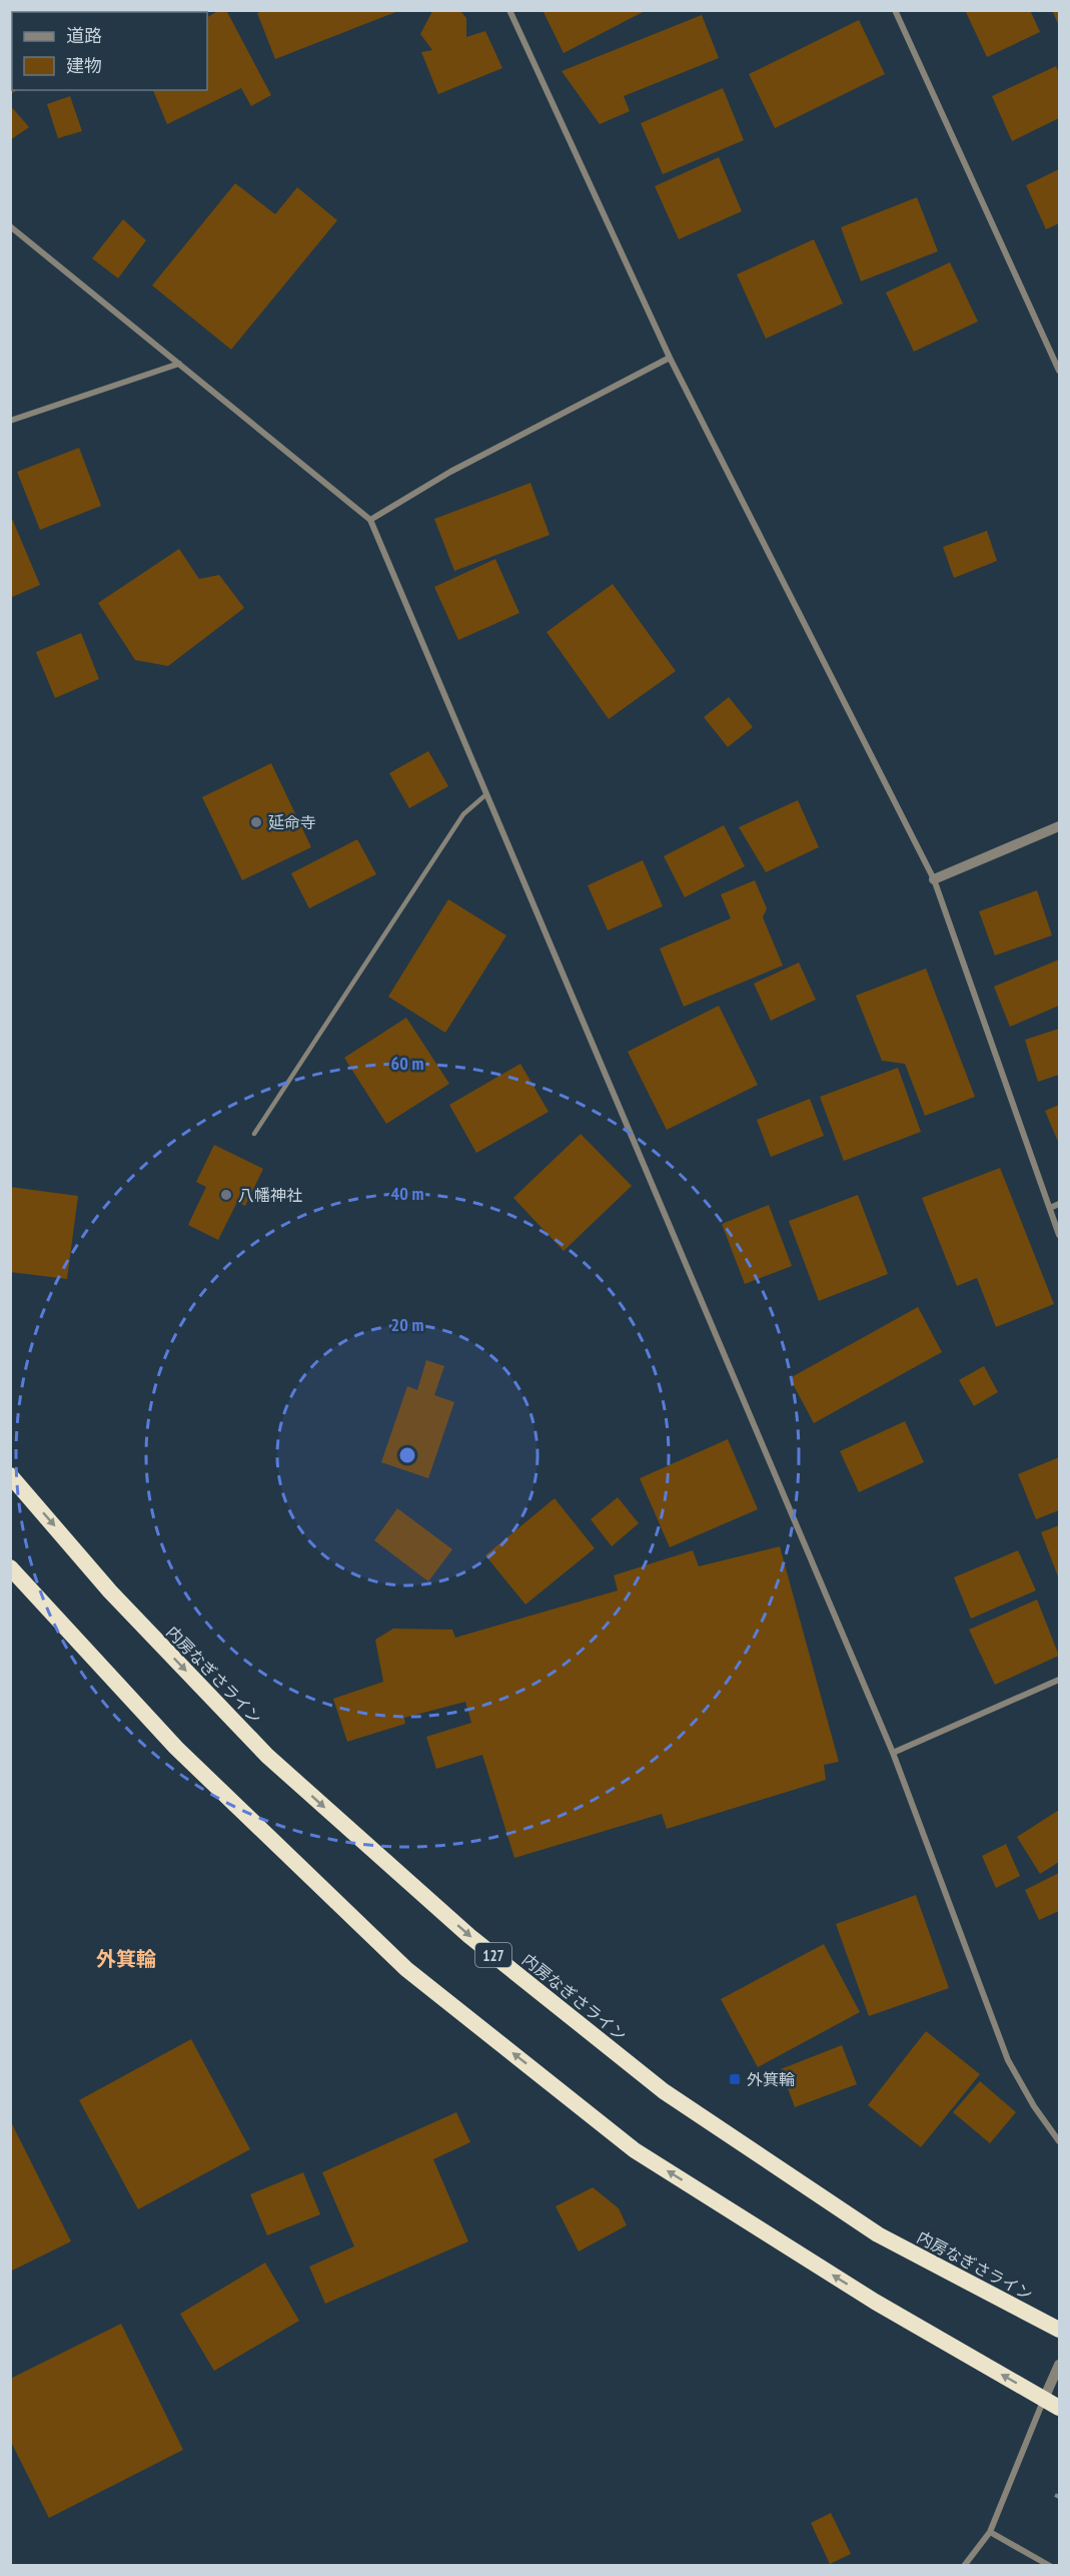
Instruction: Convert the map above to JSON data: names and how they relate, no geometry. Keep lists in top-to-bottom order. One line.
{"streets":{"highway":["内房なぎさライン","127"]},"districts":["外箕輪"],"places":{"other":["延命寺","八幡神社"],"transit":["外箕輪"]},"legend":["道路","建物"],"rings":["60 m","40 m","20 m"]}
